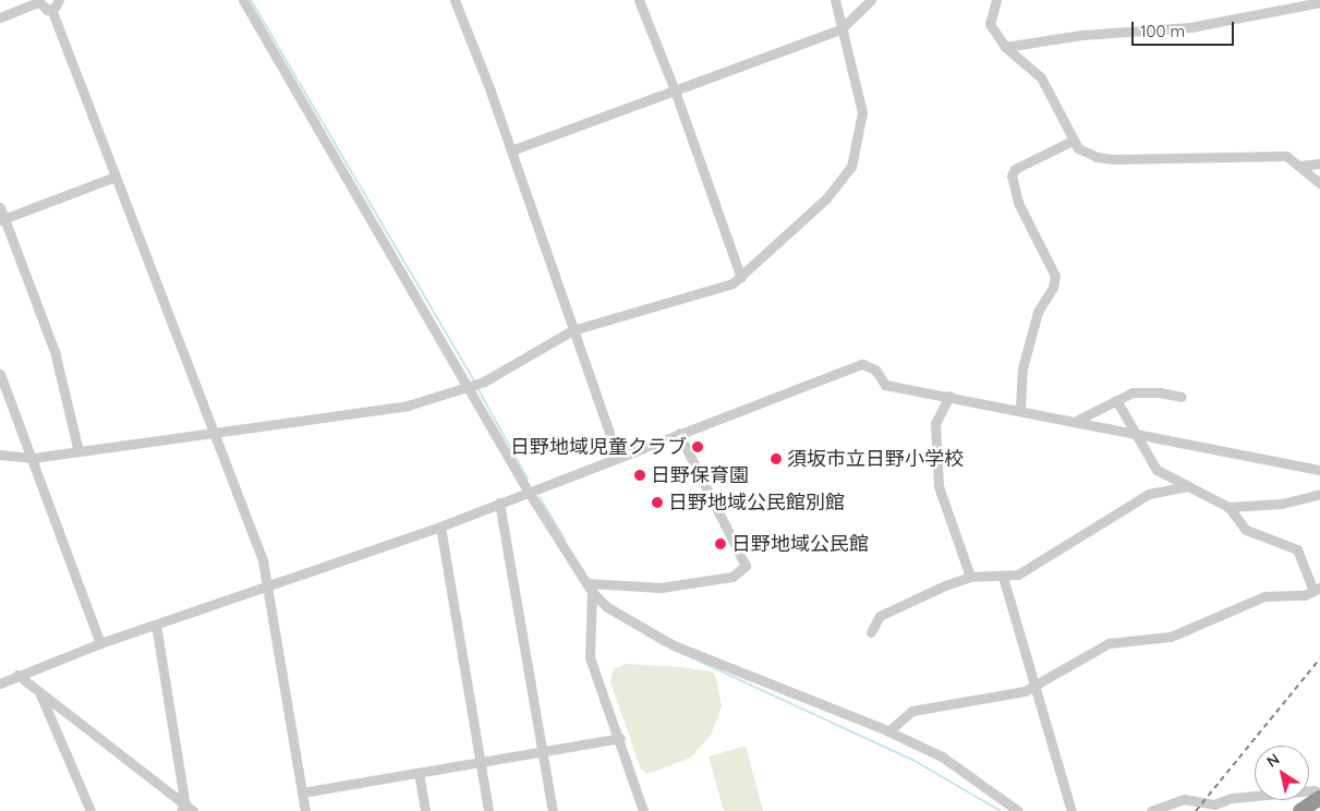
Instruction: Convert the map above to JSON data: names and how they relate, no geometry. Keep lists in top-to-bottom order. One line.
{"places":["日野地域児童クラブ","須坂市立日野小学校","日野保育園","日野地域公民館別館","日野地域公民館"],"scale_bar":"100 m","north":"top left"}
